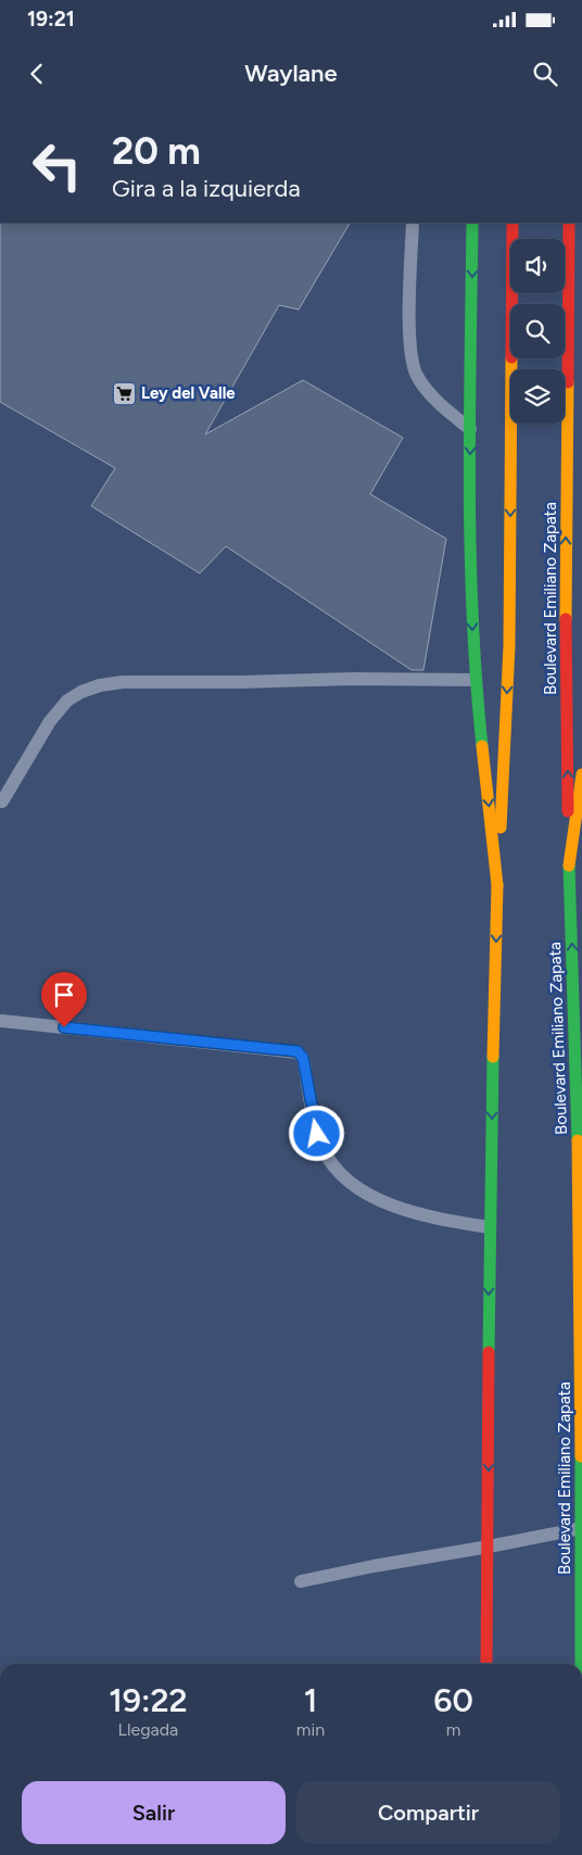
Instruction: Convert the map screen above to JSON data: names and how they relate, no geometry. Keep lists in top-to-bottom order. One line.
{"streets":{"main road":["Boulevard Emiliano Zapata"]},"places":{"supermarket":["Ley del Valle"]},"page":{"status":"19:21","header":"Waylane","turn":["20 m","Gira a la izquierda"],"eta":["19:22","Llegada","1","min","60","m"],"buttons":["Salir","Compartir"]}}
